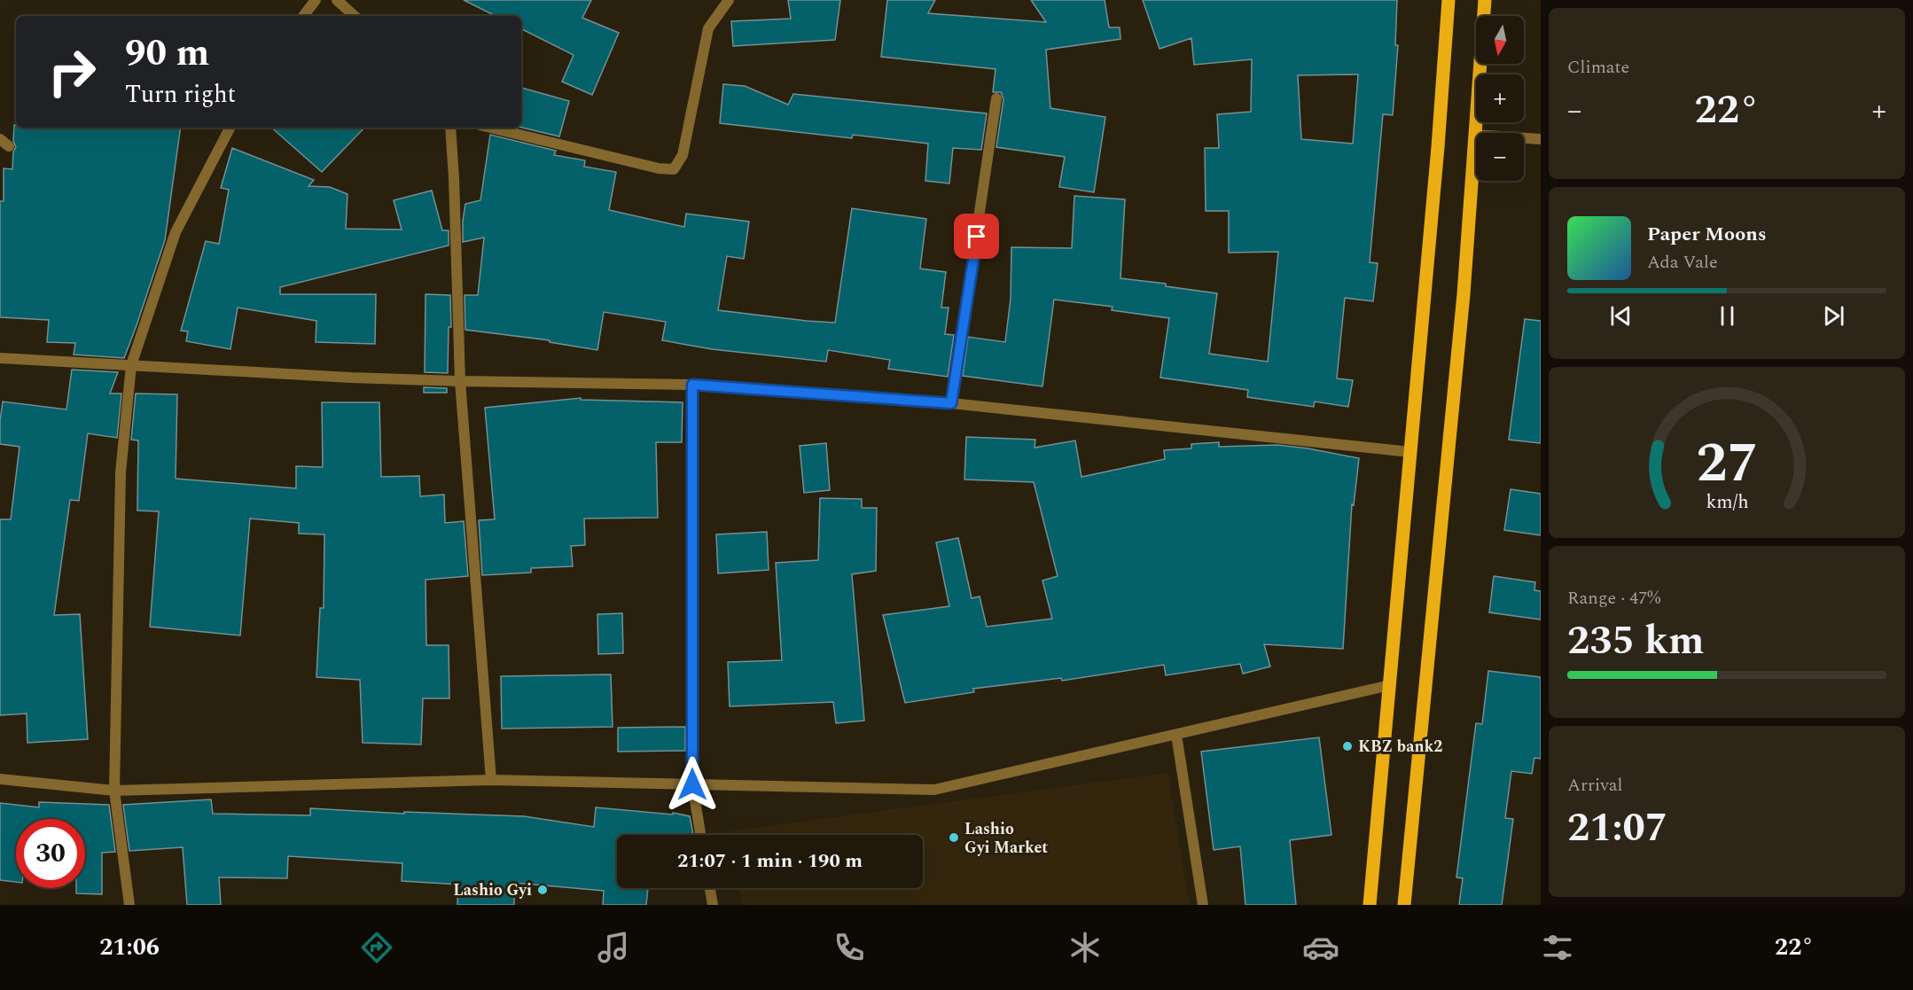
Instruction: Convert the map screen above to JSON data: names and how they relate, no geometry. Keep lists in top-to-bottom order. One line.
{"places":["KBZ bank2","Lashio Gyi Market","Lashio Gyi"],"north":"bottom","page":{"tile":["Climate",["Range · 47%","235 km"],["Arrival","21:07"]],"map_buttons":["+","−"],"turn":["90 m","Turn right"],"heat":["−","22°","+"],"song":["Paper Moons","Ada Vale"],"limit":"30","trip":"21:07 · 1 min · 190 m","tabs":["21:06","22°"],"gauge":["27","km/h"]}}
